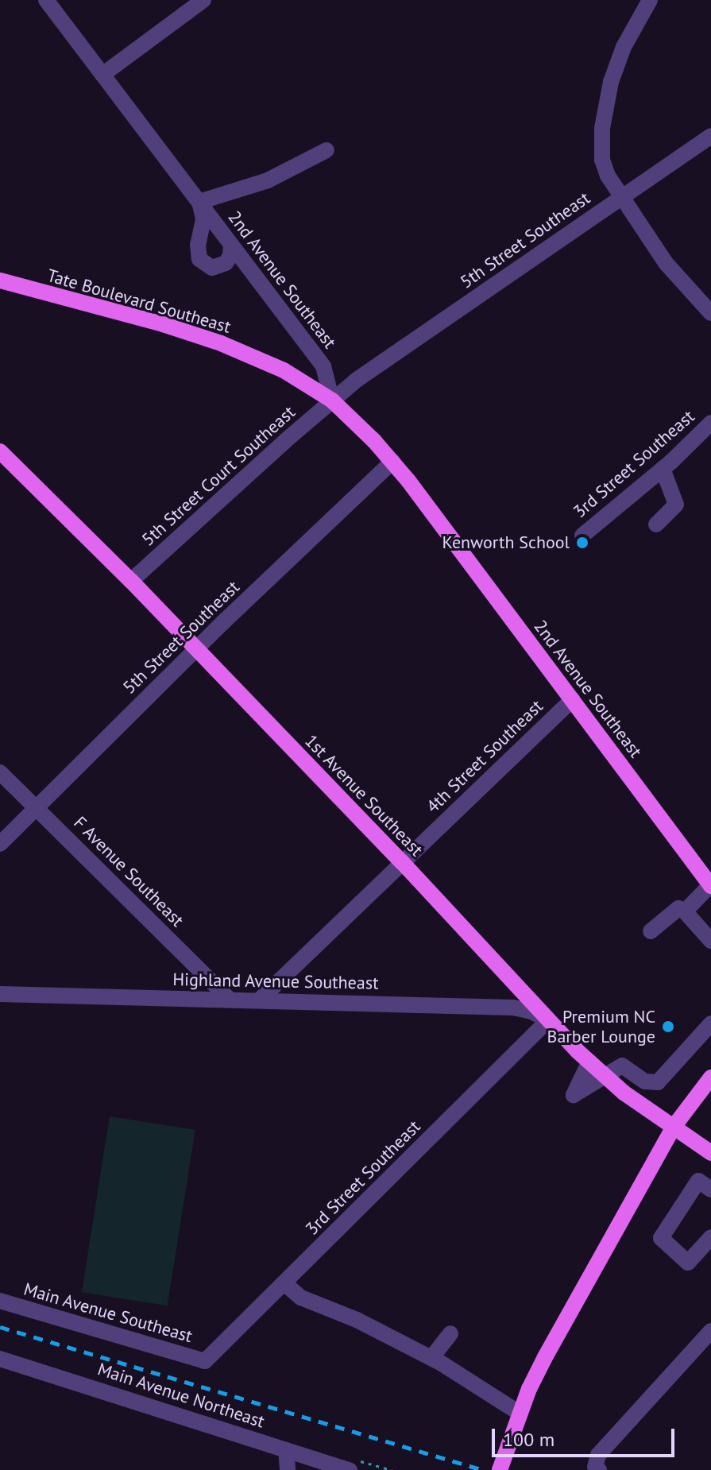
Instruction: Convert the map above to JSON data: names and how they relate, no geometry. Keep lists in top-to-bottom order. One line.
{"streets":{"main road":["2nd Avenue Southeast","Tate Boulevard Southeast","1st Avenue Southeast"],"street":["5th Street Southeast","3rd Street Southeast","5th Street Court Southeast","4th Street Southeast","F Avenue Southeast","Highland Avenue Southeast","Main Avenue Southeast","Main Avenue Northeast"]},"crossings":[["5th Street Southeast","2nd Avenue Southeast"],["5th Street Southeast","Tate Boulevard Southeast"],["5th Street Southeast","5th Street Court Southeast"],["5th Street Southeast","1st Avenue Southeast"],["5th Street Southeast","F Avenue Southeast"],["2nd Avenue Southeast","Tate Boulevard Southeast"],["2nd Avenue Southeast","5th Street Court Southeast"],["2nd Avenue Southeast","4th Street Southeast"],["Tate Boulevard Southeast","5th Street Court Southeast"],["3rd Street Southeast","1st Avenue Southeast"],["3rd Street Southeast","Highland Avenue Southeast"],["3rd Street Southeast","Main Avenue Southeast"],["5th Street Court Southeast","1st Avenue Southeast"],["4th Street Southeast","1st Avenue Southeast"],["4th Street Southeast","Highland Avenue Southeast"],["1st Avenue Southeast","Highland Avenue Southeast"],["F Avenue Southeast","Highland Avenue Southeast"]],"places":["Kenworth School","Premium NC Barber Lounge"],"scale_bar":"100 m"}
